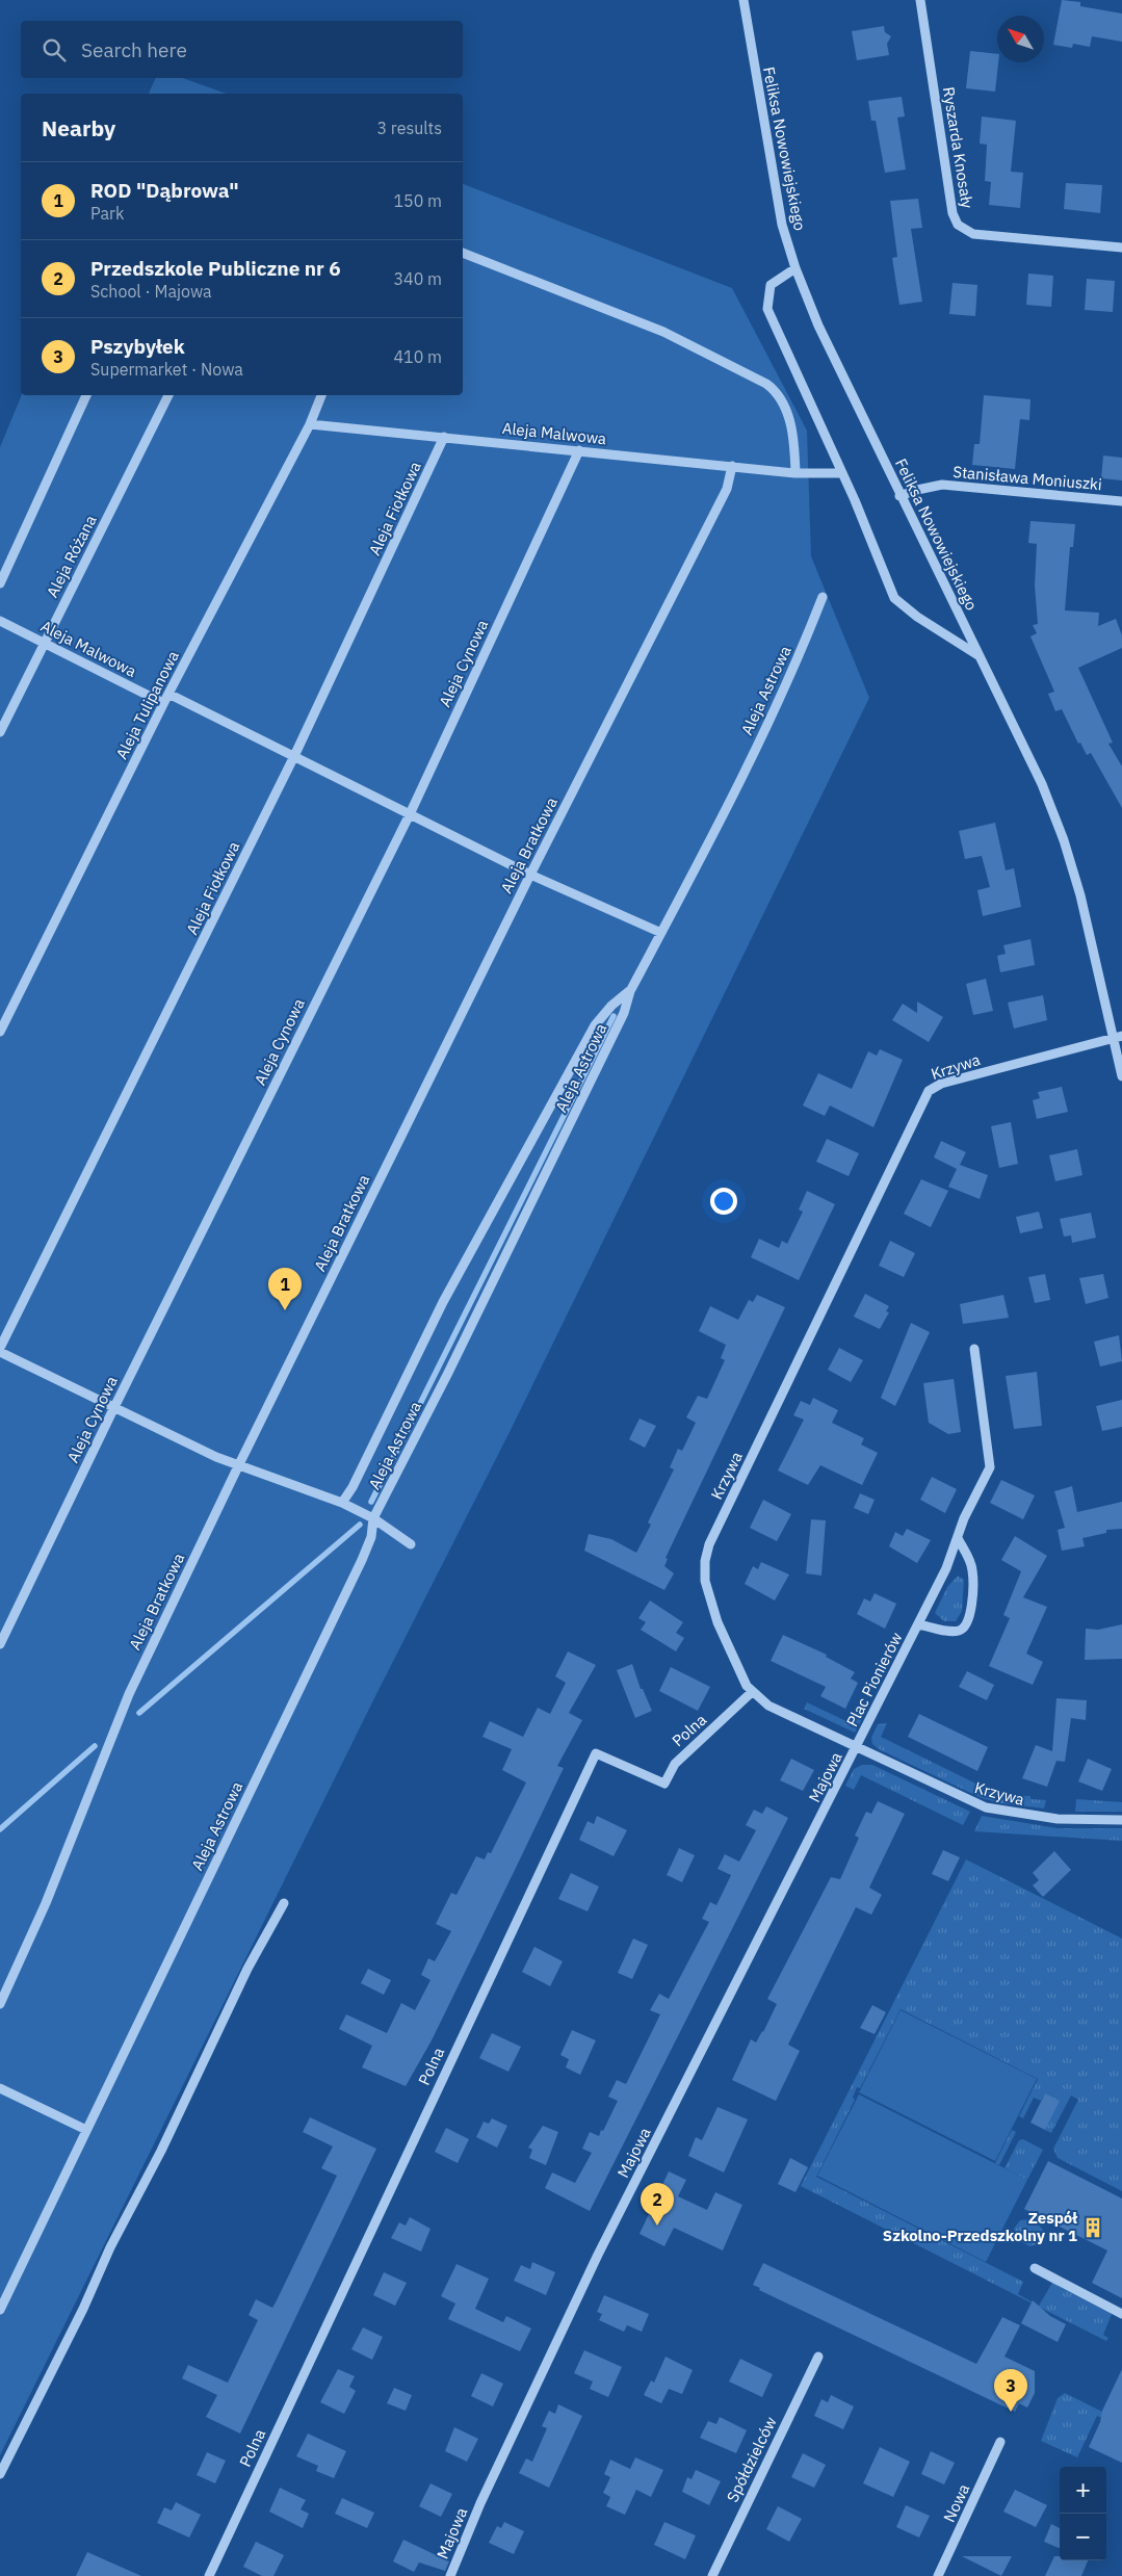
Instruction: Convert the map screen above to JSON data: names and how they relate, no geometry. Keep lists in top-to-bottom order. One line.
{"streets":{"street":["Ryszarda Knosały","Feliksa Nowowiejskiego","Aleja Malwowa","Stanisława Moniuszki","Aleja Fiołkowa","Aleja Różana","Aleja Cynowa","Aleja Astrowa","Aleja Tulipanowa","Aleja Bratkowa","Krzywa","Plac Pionierów","Polna","Majowa","Spółdzielców","Nowa"]},"crossings":[["Feliksa Nowowiejskiego","Stanisława Moniuszki"],["Feliksa Nowowiejskiego","Krzywa"],["Aleja Malwowa","Aleja Fiołkowa"],["Aleja Malwowa","Aleja Różana"],["Aleja Malwowa","Aleja Cynowa"],["Aleja Malwowa","Aleja Tulipanowa"],["Aleja Malwowa","Aleja Bratkowa"],["Krzywa","Plac Pionierów"],["Krzywa","Polna"],["Krzywa","Majowa"],["Plac Pionierów","Majowa"]],"places":{"building":["Zespół Szkolno-Przedszkolny nr 1"]},"north":"top left","page":{"search":"Search here","heading":["Nearby","3 results"],"list":[{"mark":"1","name":"ROD \"Dąbrowa\"","note":"Park","value":"150 m"},{"mark":"2","name":"Przedszkole Publiczne nr 6","note":"School · Majowa","value":"340 m"},{"mark":"3","name":"Pszybyłek","note":"Supermarket · Nowa","value":"410 m"}],"pins":["1","2","3"],"map_buttons":["+","−"]}}
